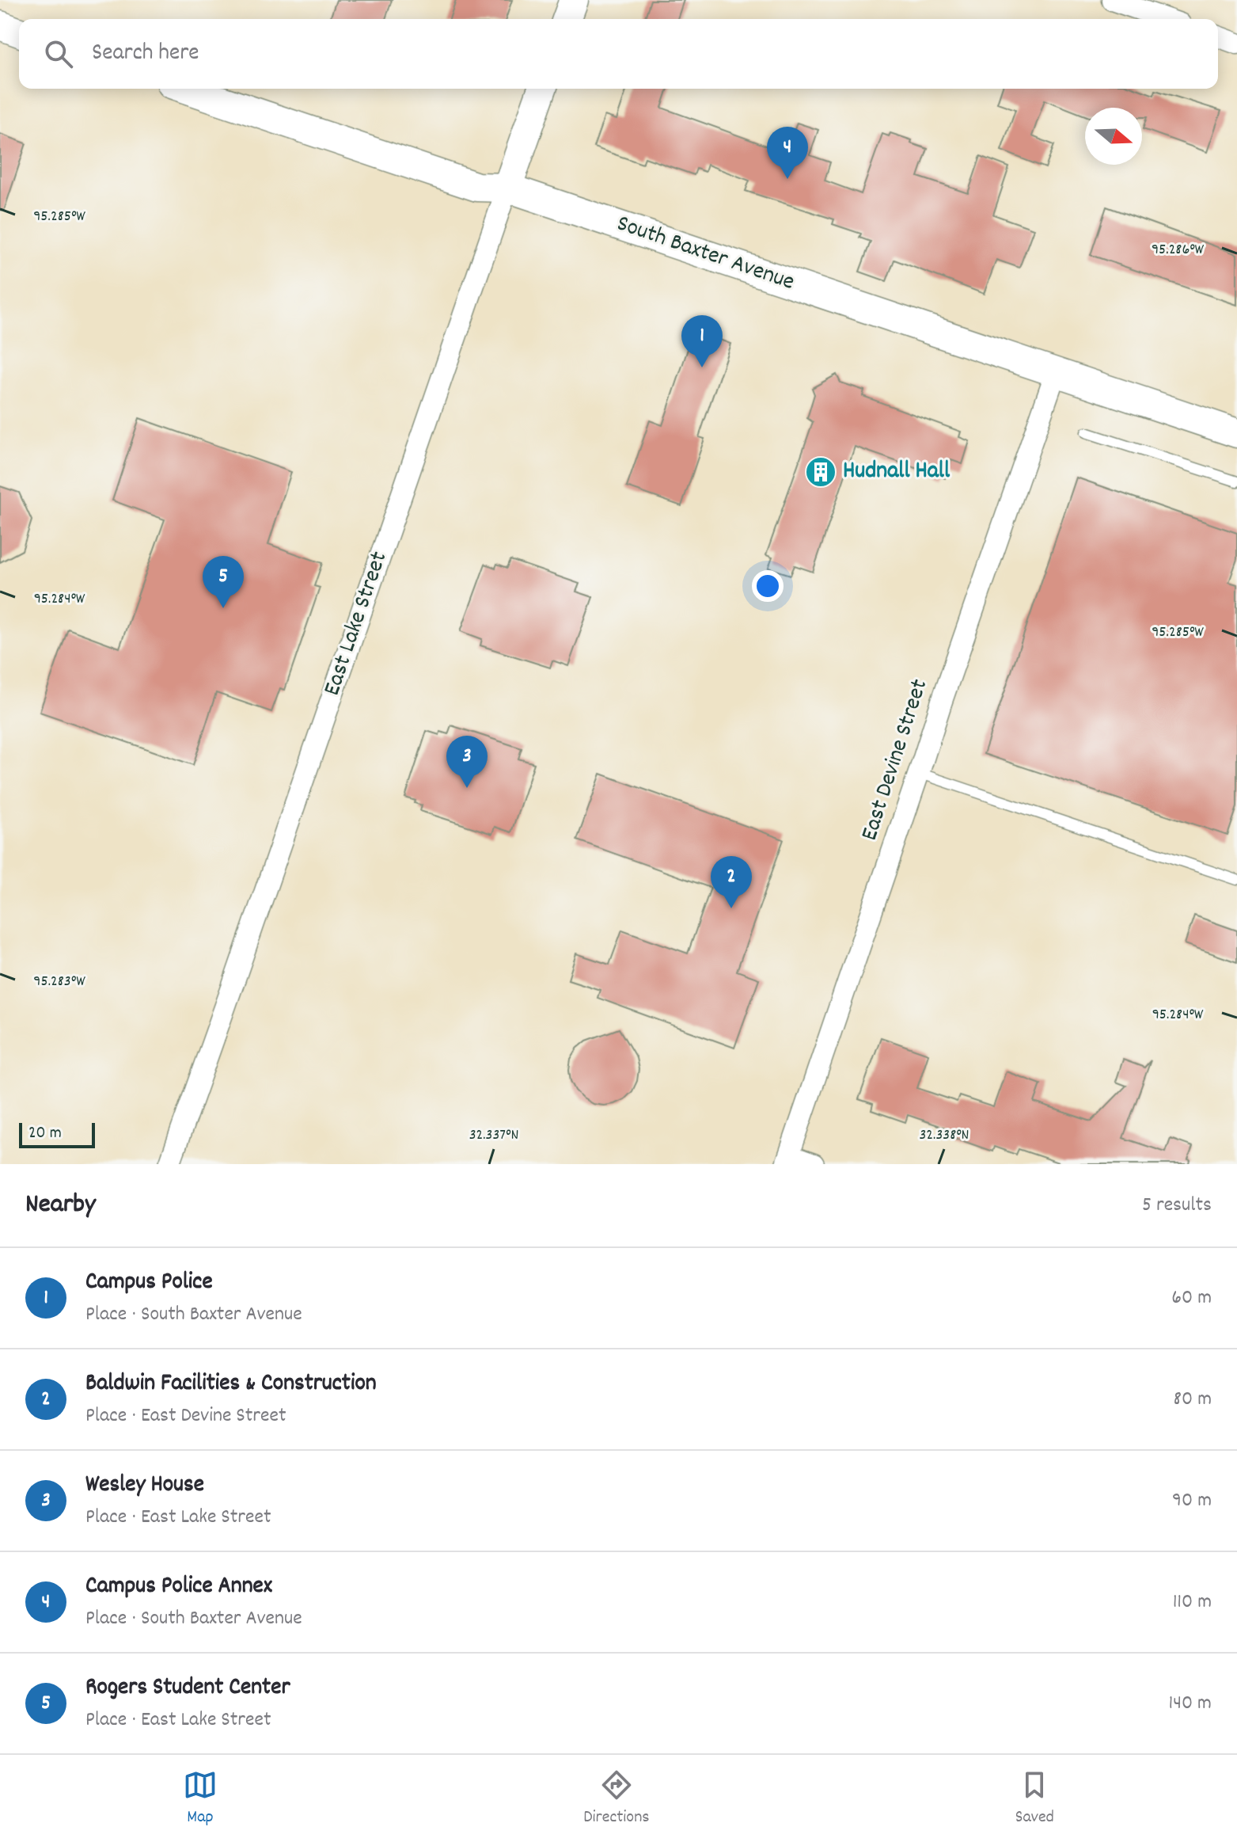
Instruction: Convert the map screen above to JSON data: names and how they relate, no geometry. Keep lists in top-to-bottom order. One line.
{"streets":{"street":["South Baxter Avenue","East Lake Street","East Devine Street"]},"crossings":[["South Baxter Avenue","East Lake Street"],["South Baxter Avenue","East Devine Street"]],"places":{"building":["Hudnall Hall"]},"scale_bar":"20 m","north":"right","page":{"search":"Search here","pins":["4","1","5","3","2"],"scale":"20 m","heading":["Nearby","5 results"],"list":[{"mark":"1","name":"Campus Police","note":"Place · South Baxter Avenue","value":"60 m"},{"mark":"2","name":"Baldwin Facilities & Construction","note":"Place · East Devine Street","value":"80 m"},{"mark":"3","name":"Wesley House","note":"Place · East Lake Street","value":"90 m"},{"mark":"4","name":"Campus Police Annex","note":"Place · South Baxter Avenue","value":"110 m"},{"mark":"5","name":"Rogers Student Center","note":"Place · East Lake Street","value":"140 m"}],"nav":["Map","Directions","Saved"]},"coordinates":["95.285°W","95.286°W","95.284°W","95.283°W","32.337°N","32.338°N"]}
